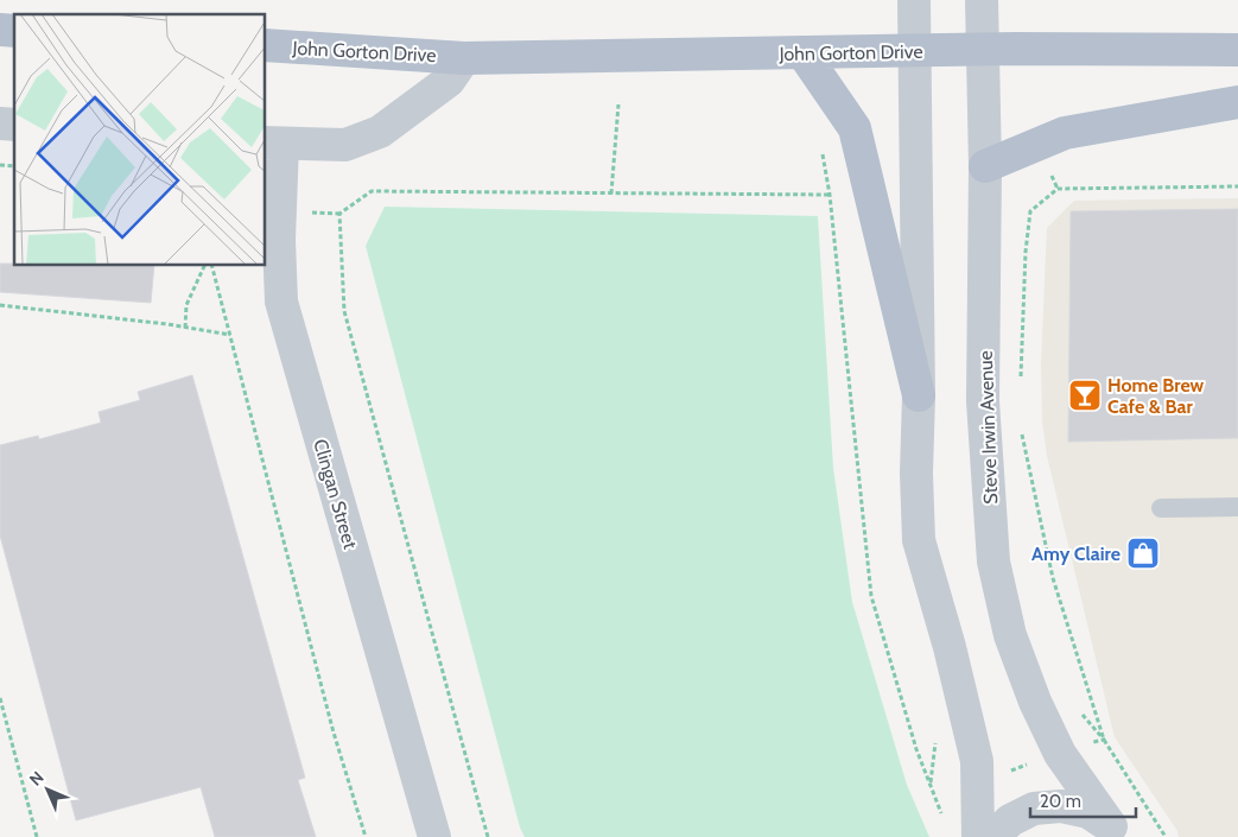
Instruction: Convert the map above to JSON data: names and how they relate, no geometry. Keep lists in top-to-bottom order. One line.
{"streets":{"main road":["John Gorton Drive"],"street":["Steve Irwin Avenue","Clingan Street"]},"crossings":[["John Gorton Drive","Steve Irwin Avenue"],["John Gorton Drive","Clingan Street"]],"places":{"bar":["Home Brew Cafe & Bar"],"shop":["Amy Claire"]},"scale_bar":"20 m","north":"top left"}
